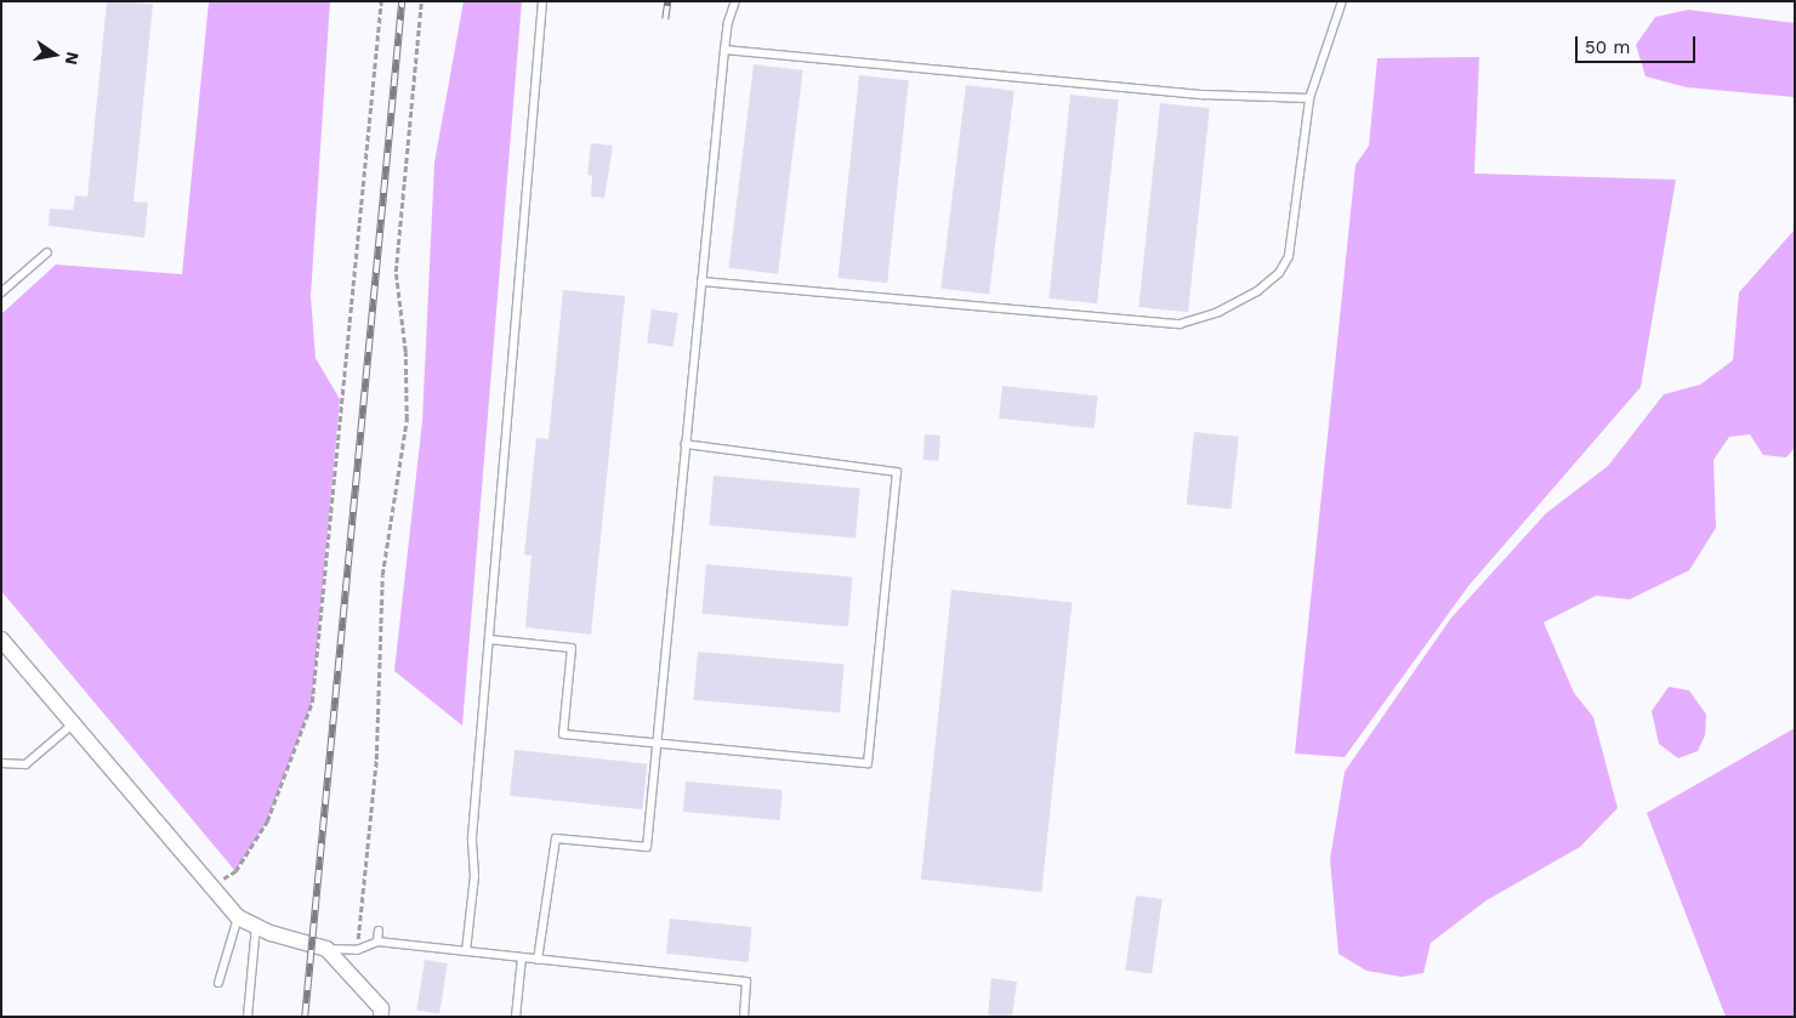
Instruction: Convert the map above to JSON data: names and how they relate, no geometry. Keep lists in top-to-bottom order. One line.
{"scale_bar":"50 m","north":"right"}
